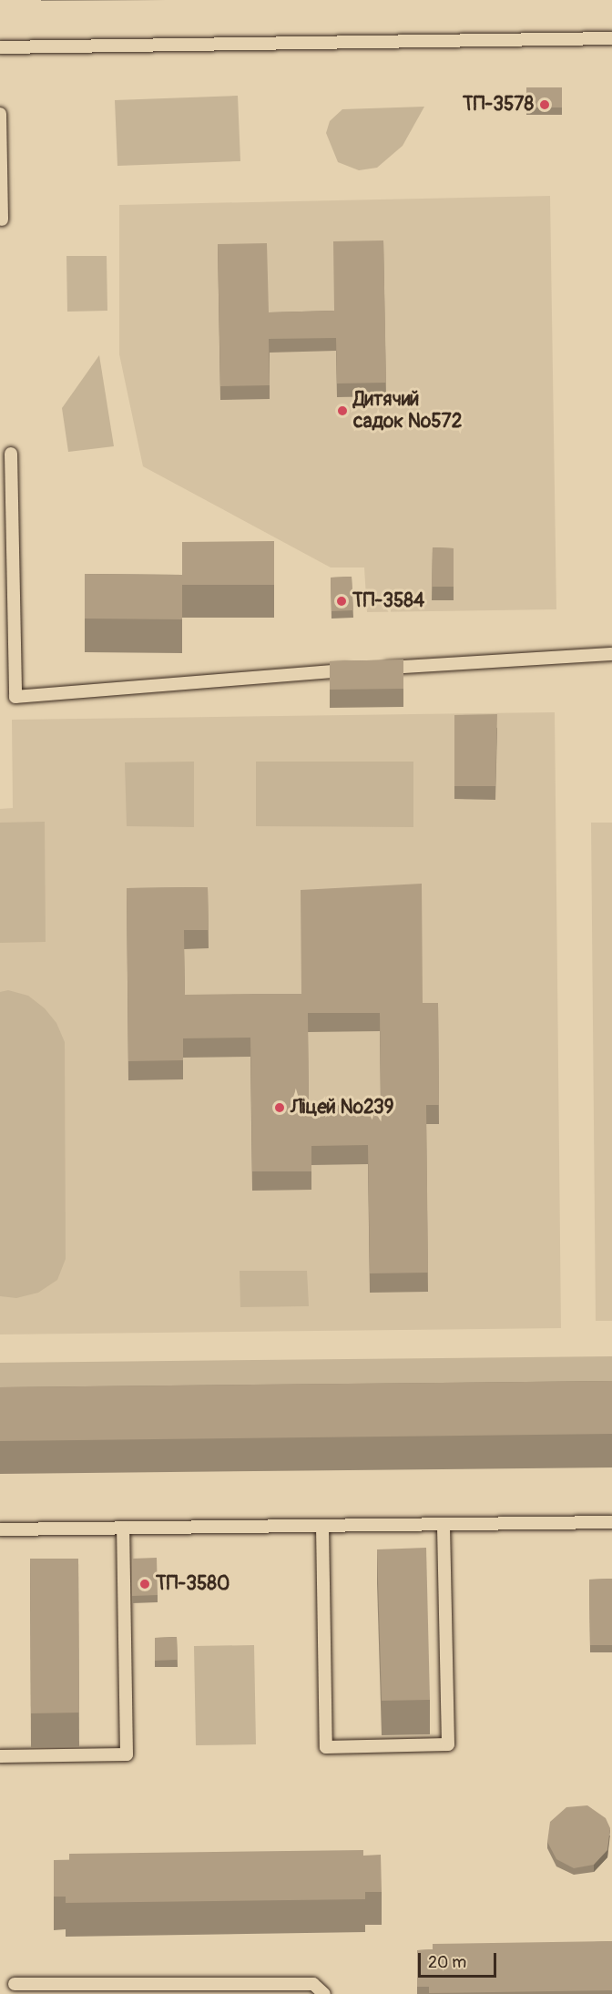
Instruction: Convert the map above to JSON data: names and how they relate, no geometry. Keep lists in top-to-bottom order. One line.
{"places":["ТП-3578","Дитячий садок №572","ТП-3584","Ліцей №239","ТП-3580"],"scale_bar":"20 m"}
